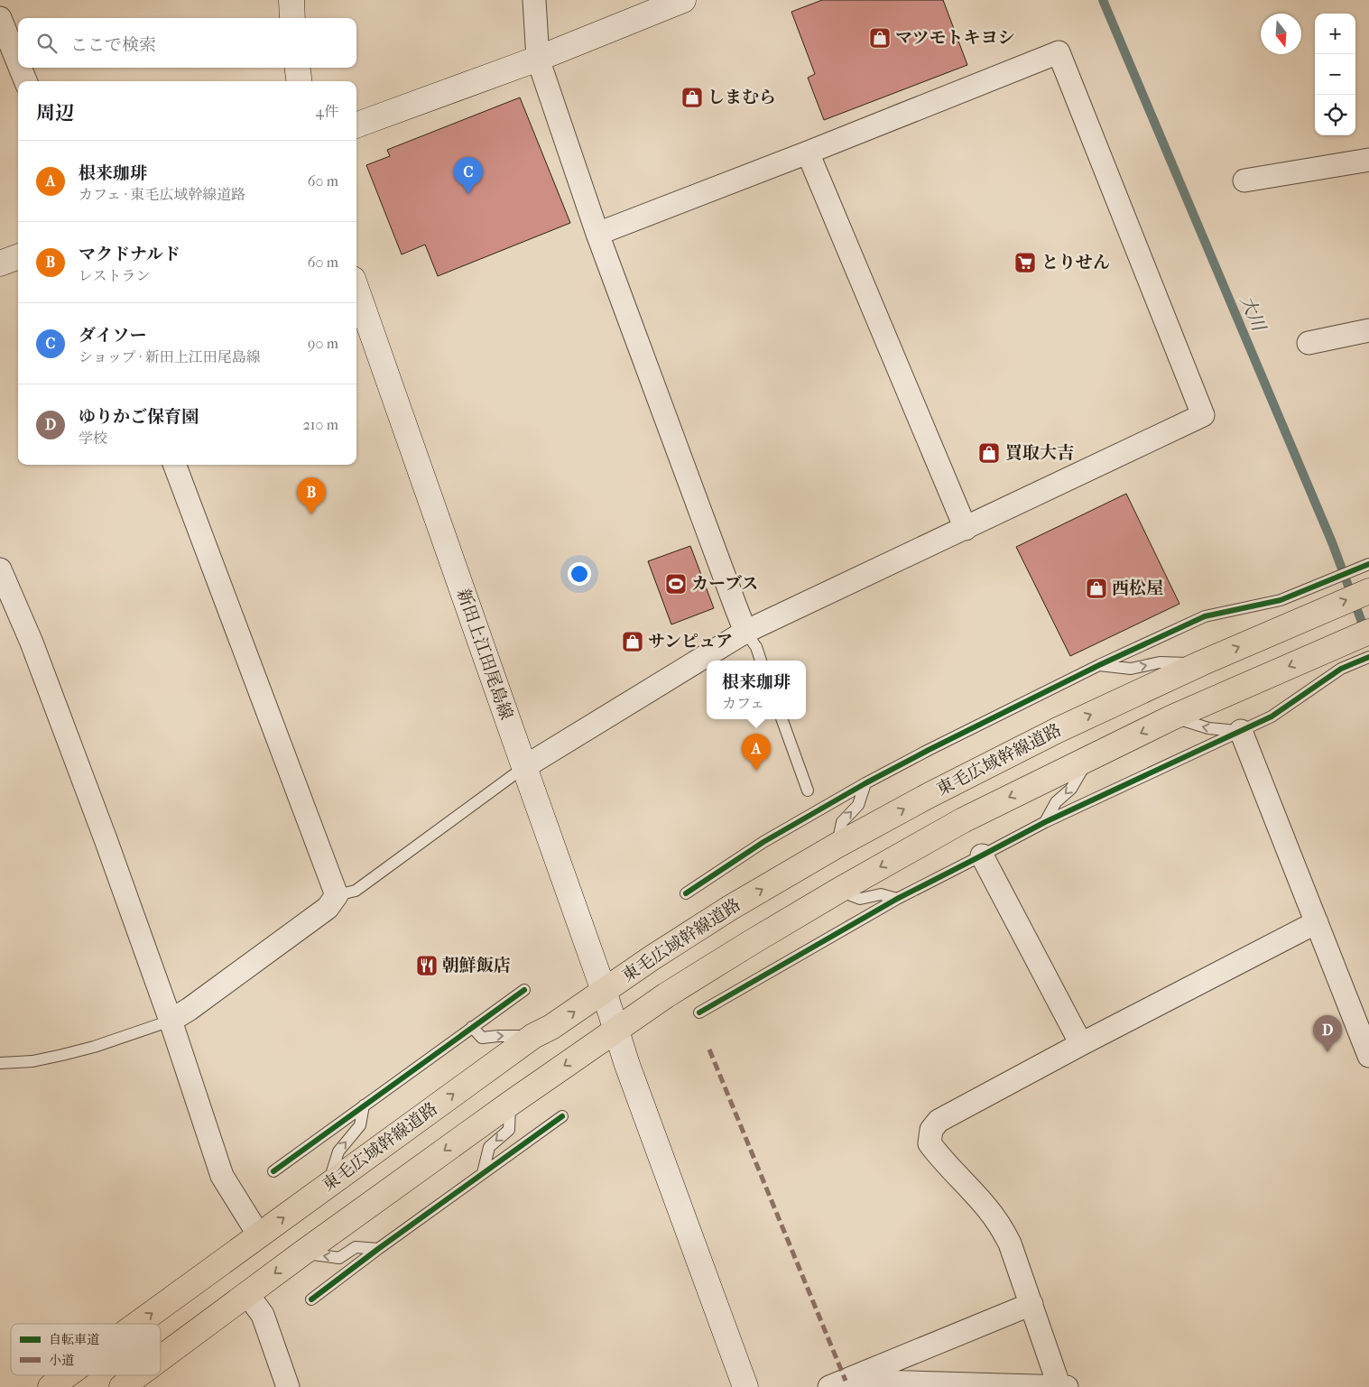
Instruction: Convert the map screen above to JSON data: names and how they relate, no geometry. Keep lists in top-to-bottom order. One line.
{"streets":{"highway":["東毛広域幹線道路"],"main road":["新田上江田尾島線"]},"crossings":[["新田上江田尾島線","東毛広域幹線道路"]],"water":["大川"],"places":{"shop":["マツモトキヨシ","しまむら","買取大吉","西松屋","サンピュア"],"supermarket":["とりせん"],"sports":["カーブス"],"restaurant":["朝鮮飯店"]},"legend":["自転車道","小道"],"north":"bottom","page":{"map_buttons":["+","−"],"search":"ここで検索","heading":["周辺","4件"],"list":[{"mark":"A","name":"根来珈琲","note":"カフェ · 東毛広域幹線道路","value":"60 m"},{"mark":"B","name":"マクドナルド","note":"レストラン","value":"60 m"},{"mark":"C","name":"ダイソー","note":"ショップ · 新田上江田尾島線","value":"90 m"},{"mark":"D","name":"ゆりかご保育園","note":"学校","value":"210 m"}],"pins":["C","B","A","D"],"popup":["根来珈琲","カフェ"]}}
